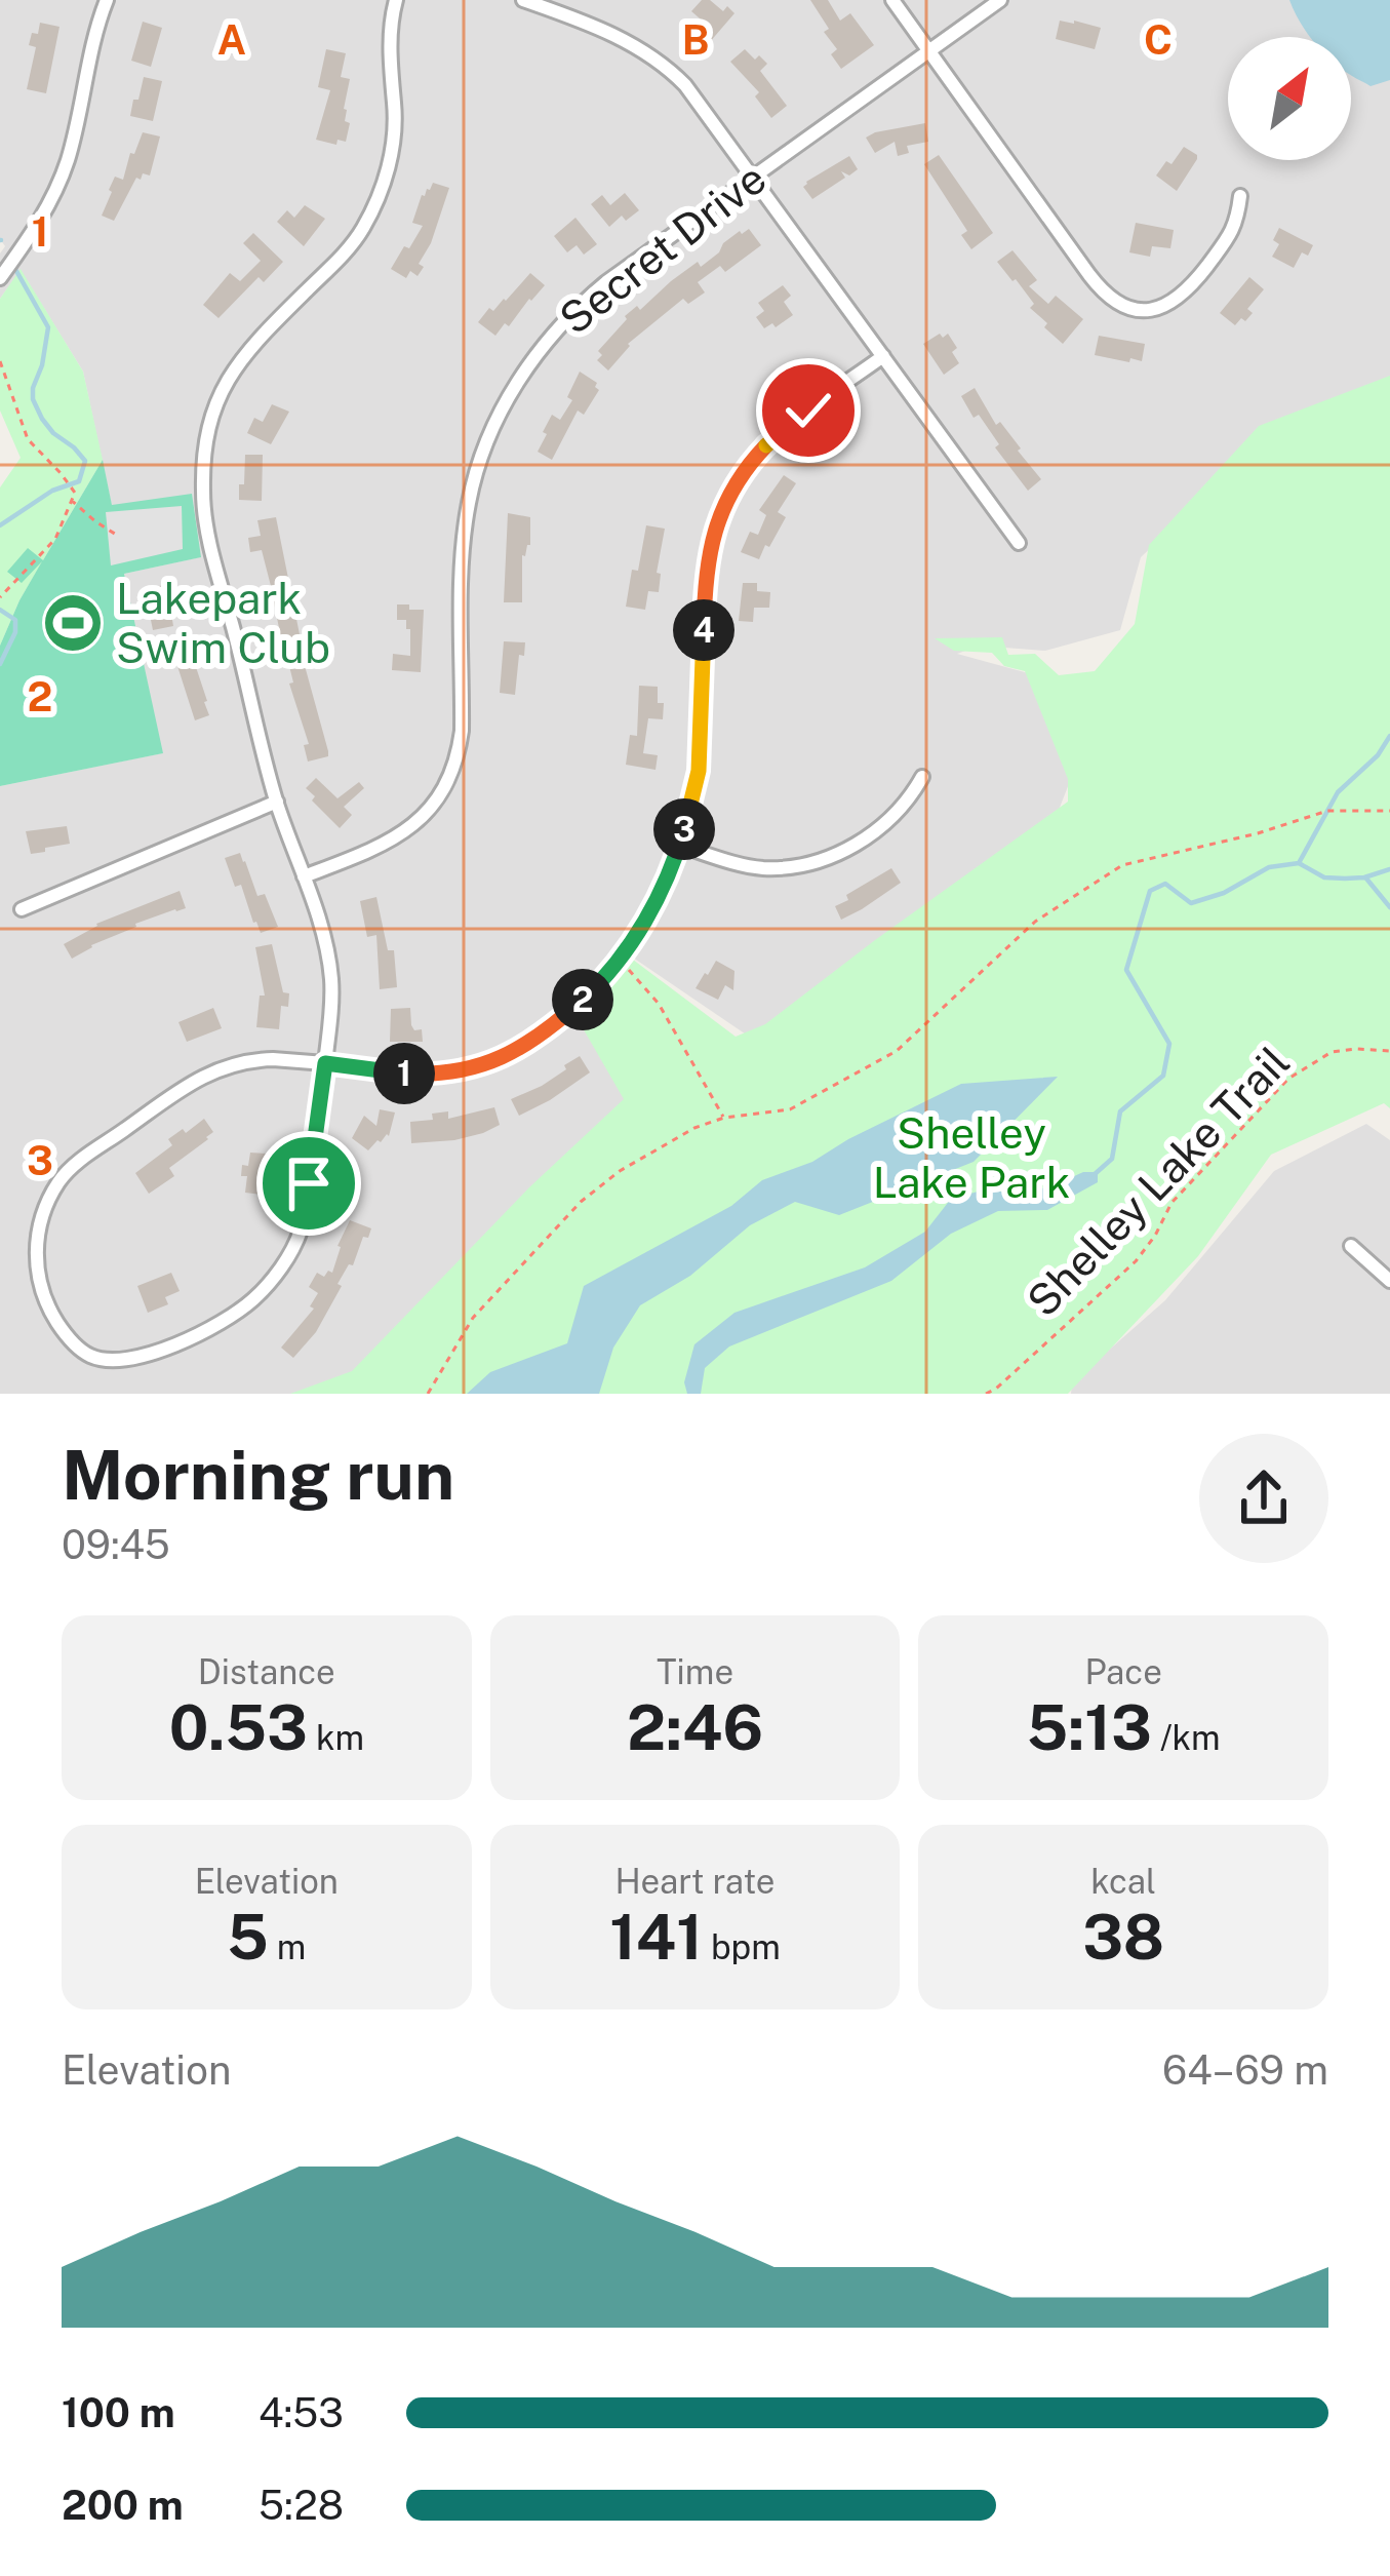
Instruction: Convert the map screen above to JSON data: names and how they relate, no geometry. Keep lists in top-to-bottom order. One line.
{"streets":{"street":["Secret Drive"],"path":["Shelley Lake Trail"]},"parks":["Shelley Lake Park"],"places":{"sports":["Lakepark Swim Club"]},"north":"top right","page":{"pins":["4","3","2","1"],"heading":["Morning run","09:45"],"stats":[["Distance","0.53 km"],["Time","2:46"],["Pace","5:13 /km"],["Elevation","5 m"],["Heart rate","141 bpm"],["kcal","38"]],"chart":["Elevation","64–69 m"],"list":[{"name":"100 m","note":"4:53"},{"name":"200 m","note":"5:28"}]},"grid":{"columns":["A","B","C"],"rows":["1","2","3"]}}
